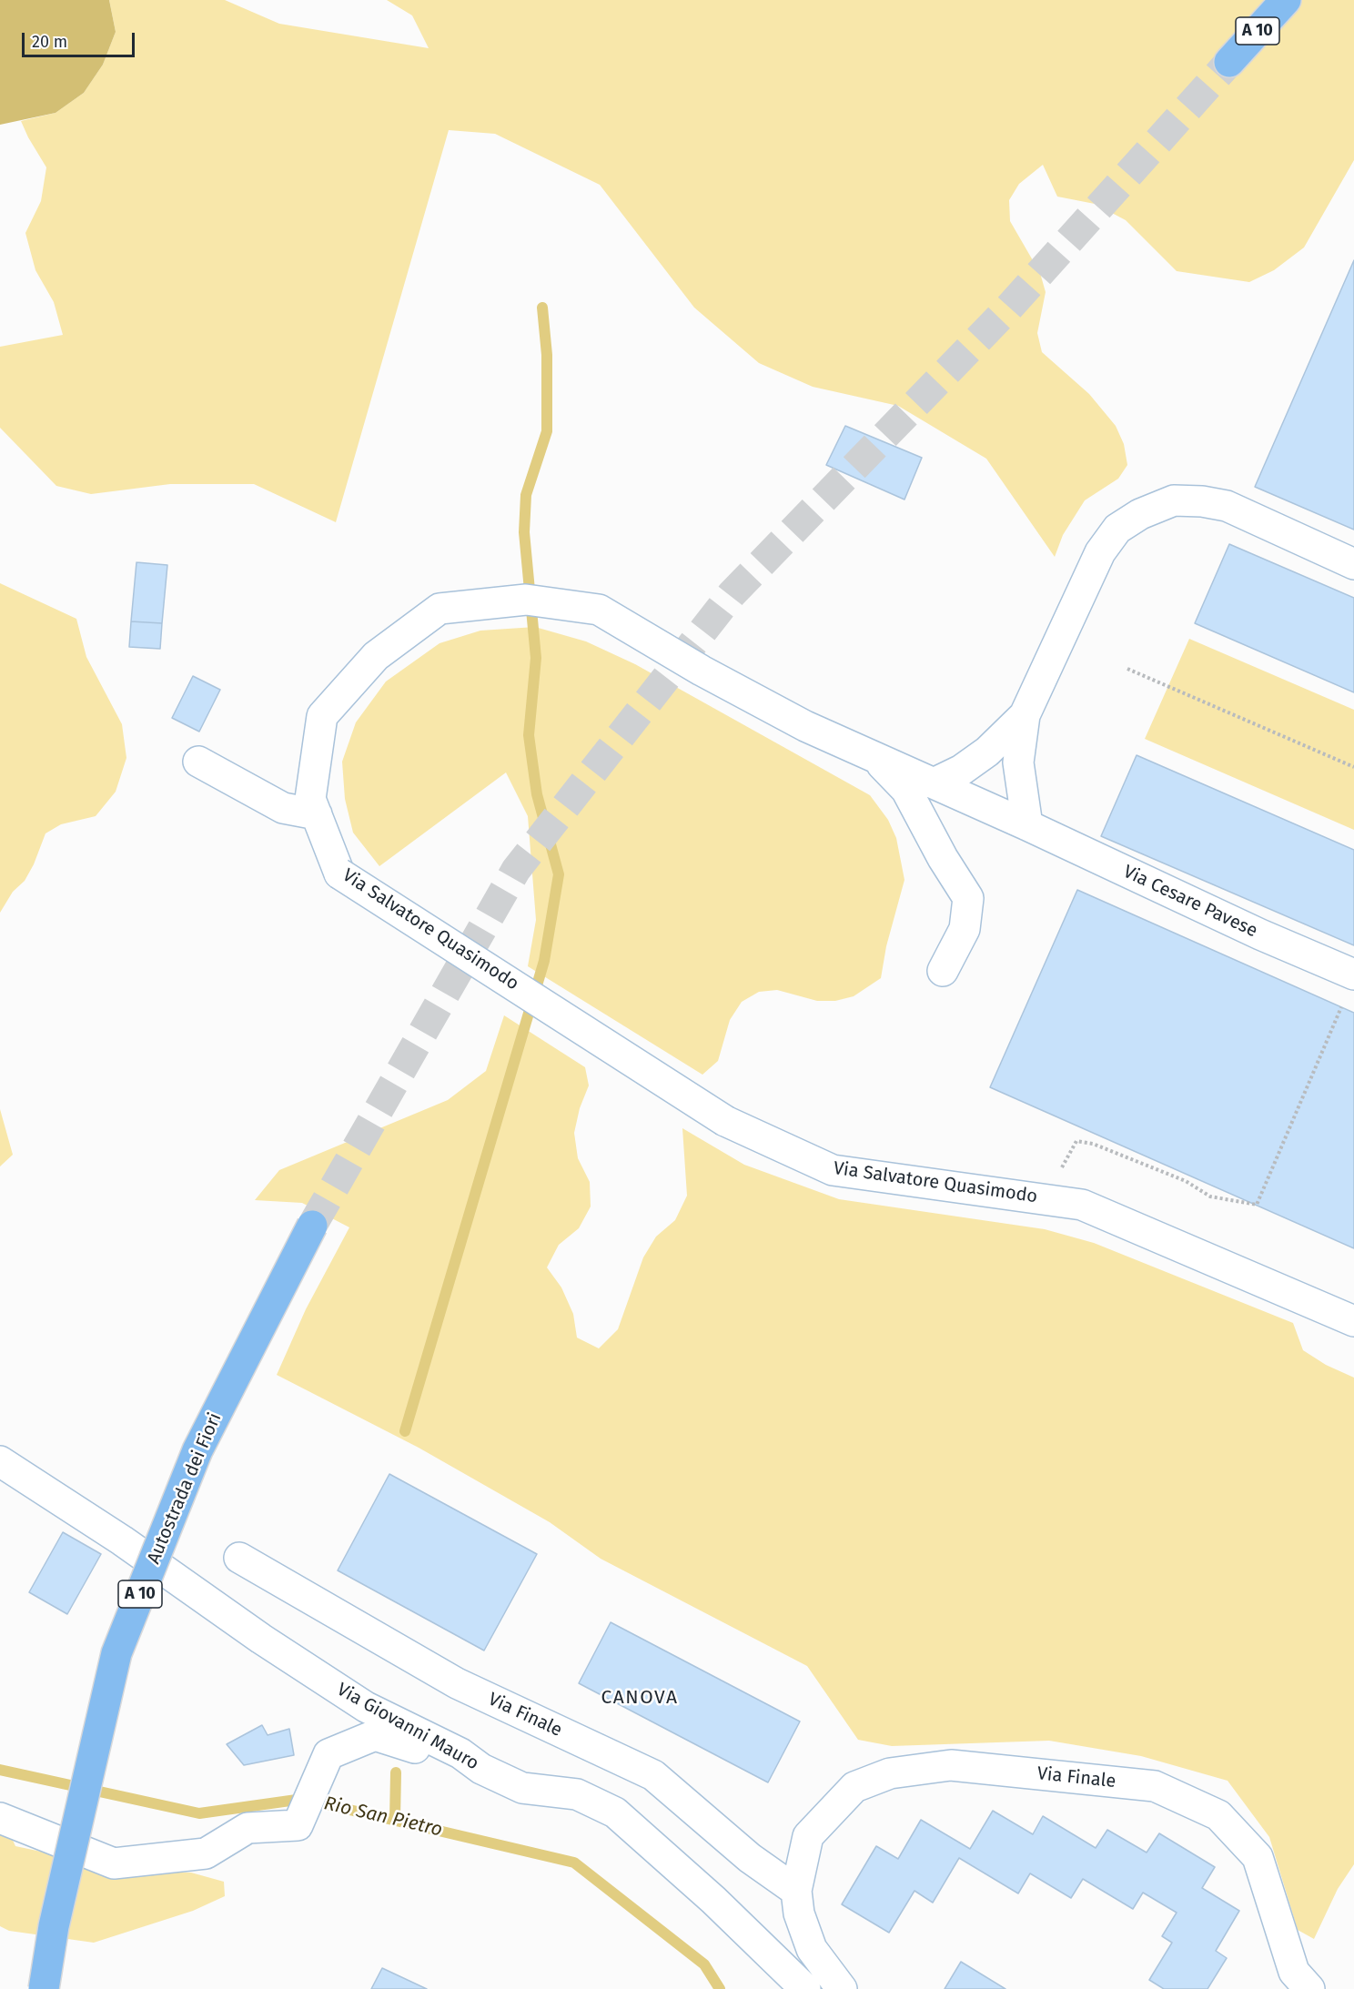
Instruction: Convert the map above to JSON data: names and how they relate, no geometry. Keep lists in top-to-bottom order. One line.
{"streets":{"highway":["A 10","Autostrada dei Fiori"],"street":["Via Cesare Pavese","Via Salvatore Quasimodo","Via Finale","Via Giovanni Mauro"]},"crossings":[["Via Cesare Pavese","Via Salvatore Quasimodo"]],"districts":["CANOVA"],"water":["Rio San Pietro"],"scale_bar":"20 m"}
